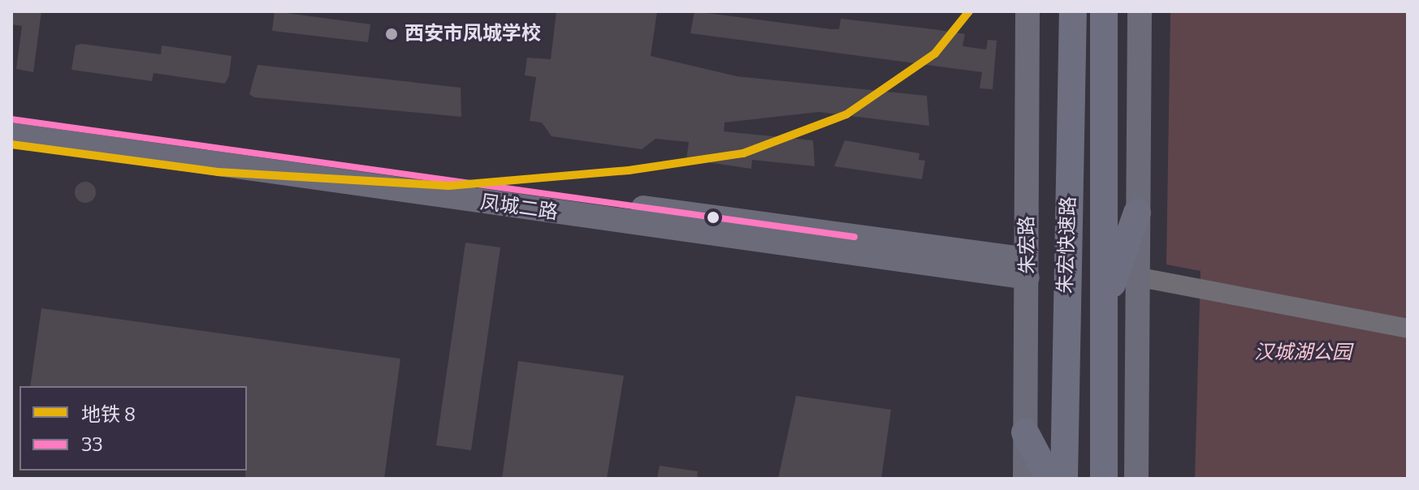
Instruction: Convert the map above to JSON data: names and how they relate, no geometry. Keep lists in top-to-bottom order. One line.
{"streets":{"highway":["朱宏快速路"],"main road":["凤城二路","朱宏路"]},"crossings":[["凤城二路","朱宏路"]],"parks":["汉城湖公园"],"places":["西安市凤城学校"],"lines":["metro line 8","transit line 33"],"legend":["地铁 8","33"]}
